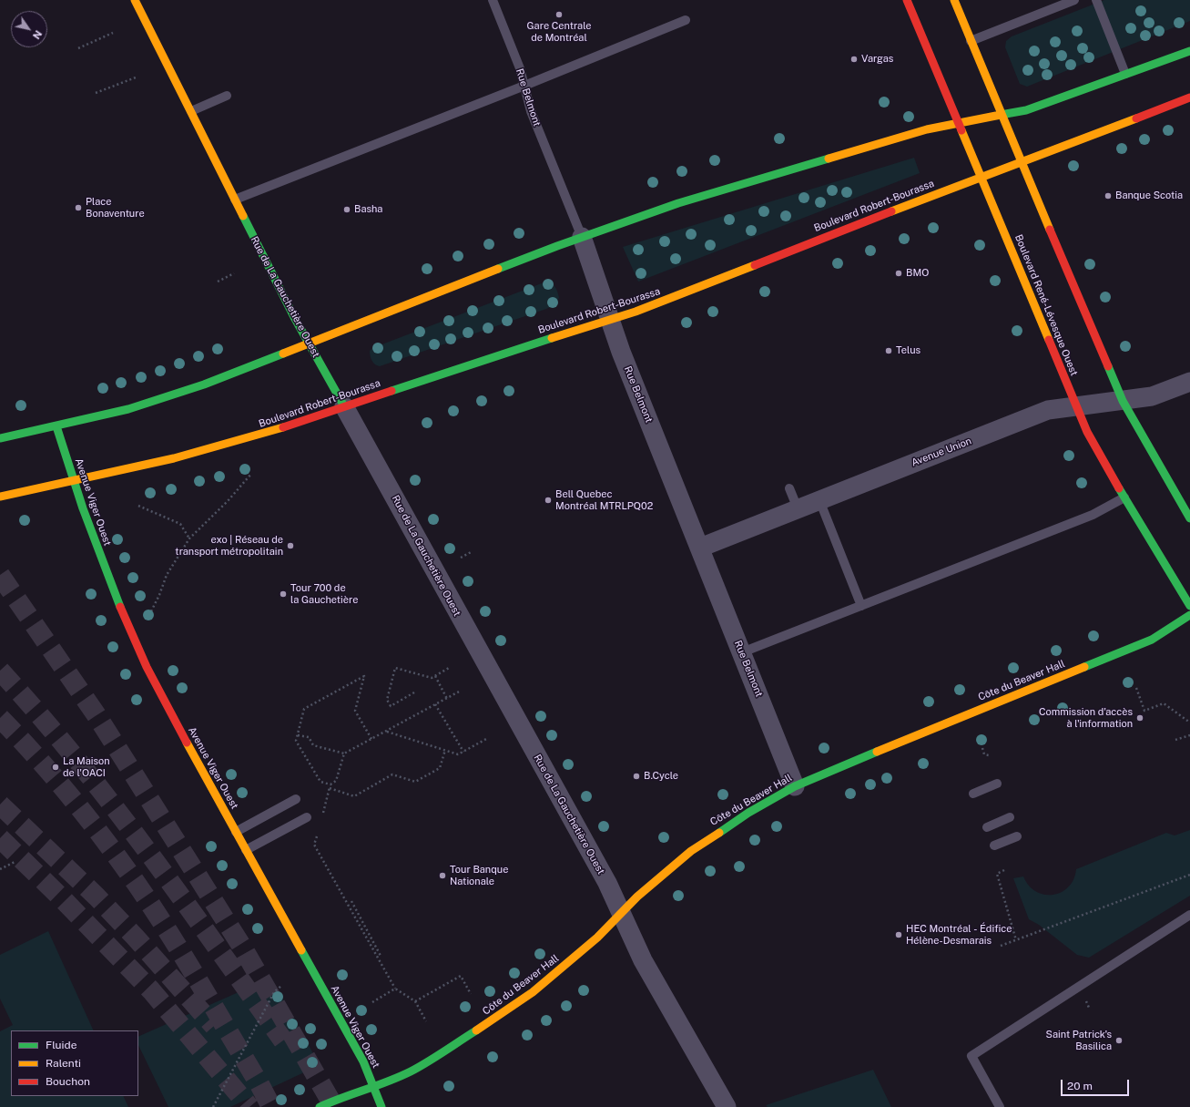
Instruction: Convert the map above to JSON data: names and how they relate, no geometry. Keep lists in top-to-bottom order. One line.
{"streets":{"main road":["Boulevard Robert-Bourassa","Rue de La Gauchetière Ouest","Boulevard René-Lévesque Ouest","Avenue Viger Ouest","Côte du Beaver Hall"],"street":["Rue Belmont","Avenue Union"]},"crossings":[["Rue Belmont","Boulevard Robert-Bourassa"],["Rue Belmont","Avenue Union"],["Rue Belmont","Côte du Beaver Hall"],["Boulevard Robert-Bourassa","Rue de La Gauchetière Ouest"],["Boulevard Robert-Bourassa","Boulevard René-Lévesque Ouest"],["Boulevard Robert-Bourassa","Avenue Viger Ouest"],["Rue de La Gauchetière Ouest","Côte du Beaver Hall"],["Boulevard René-Lévesque Ouest","Avenue Union"],["Avenue Viger Ouest","Côte du Beaver Hall"]],"places":["Gare Centrale de Montréal","Vargas","Banque Scotia","Place Bonaventure","Basha","BMO","Telus","Bell Quebec Montréal MTRLPQ02","exo | Réseau de transport métropolitain","Tour 700 de la Gauchetière","Commission d'accès à l'information","La Maison de l'OACI","B.Cycle","Tour Banque Nationale","HEC Montréal - Édifice Hélène-Desmarais","Saint Patrick's Basilica"],"legend":["Fluide","Ralenti","Bouchon"],"scale_bar":"20 m","north":"bottom right"}
